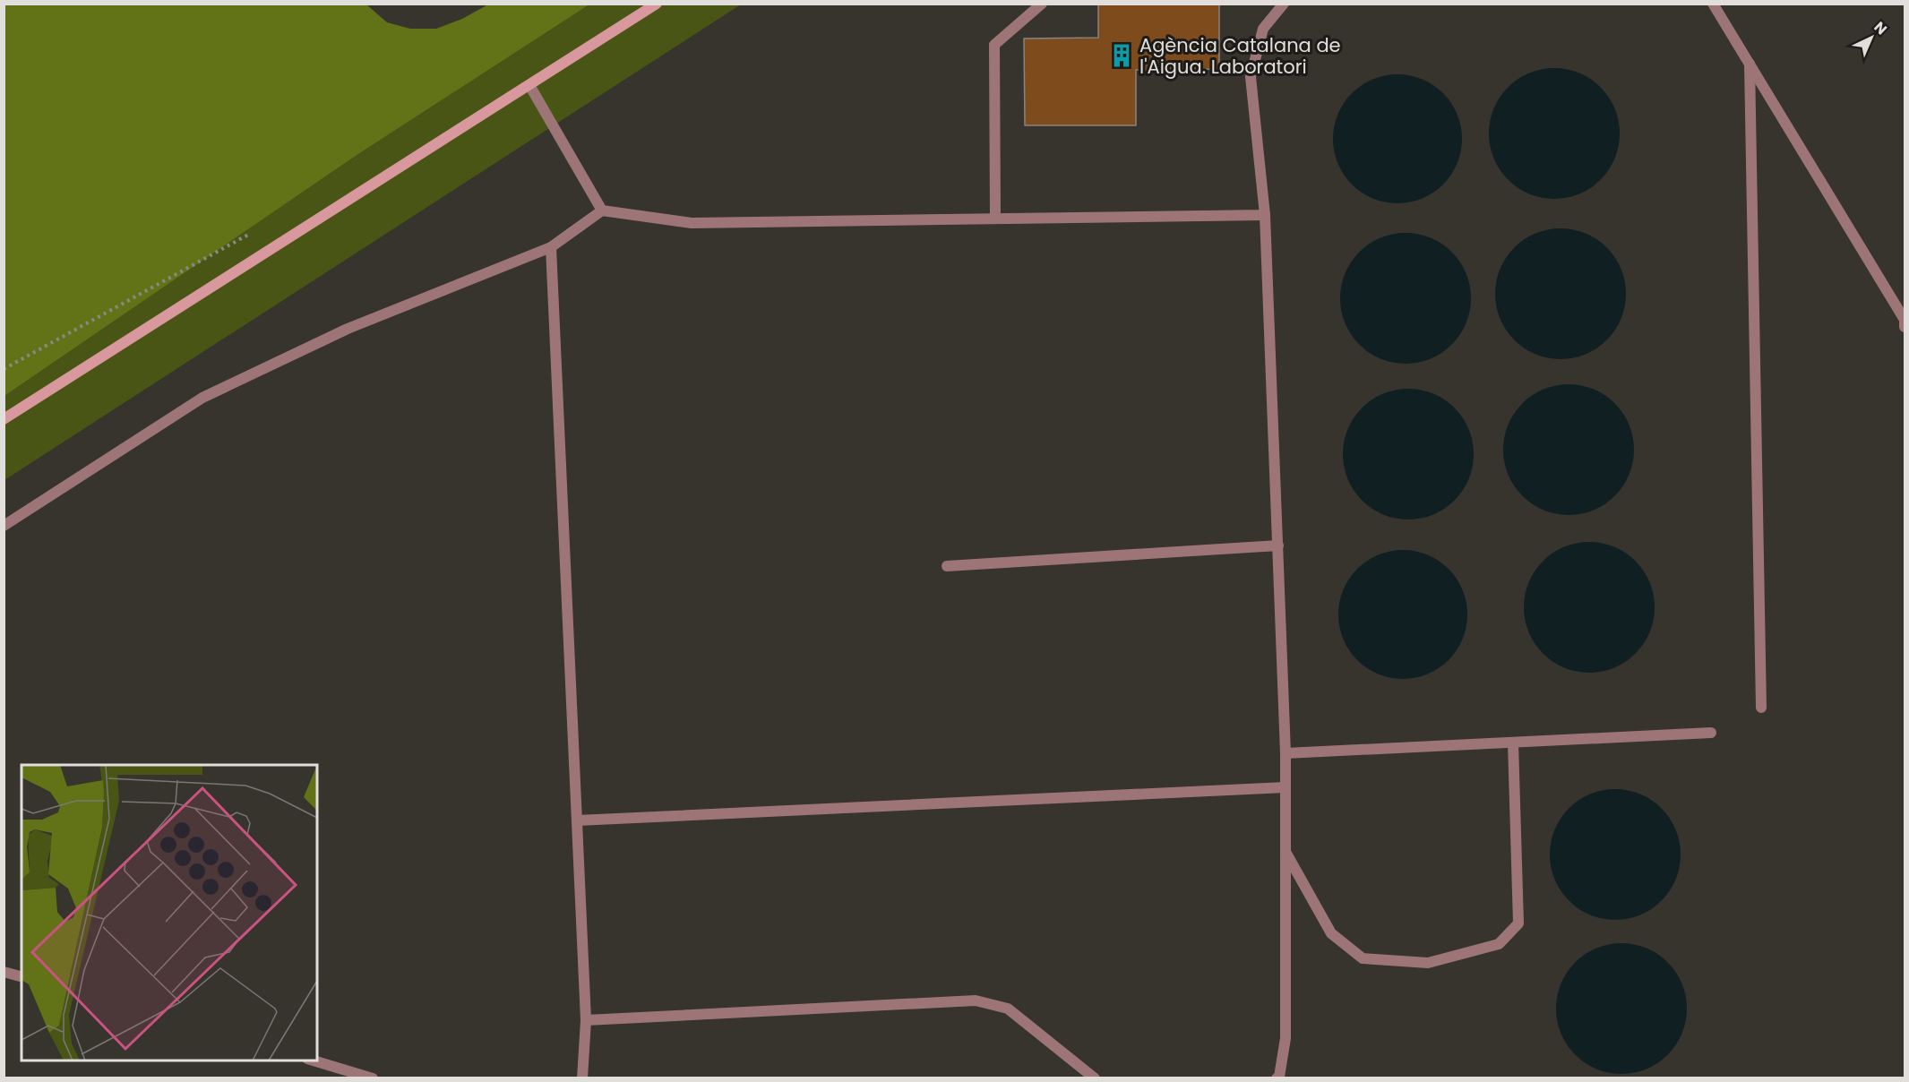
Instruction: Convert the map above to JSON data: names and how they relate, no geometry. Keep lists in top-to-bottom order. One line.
{"places":{"building":["Agència Catalana de l'Aigua. Laboratori"]},"north":"top right"}
